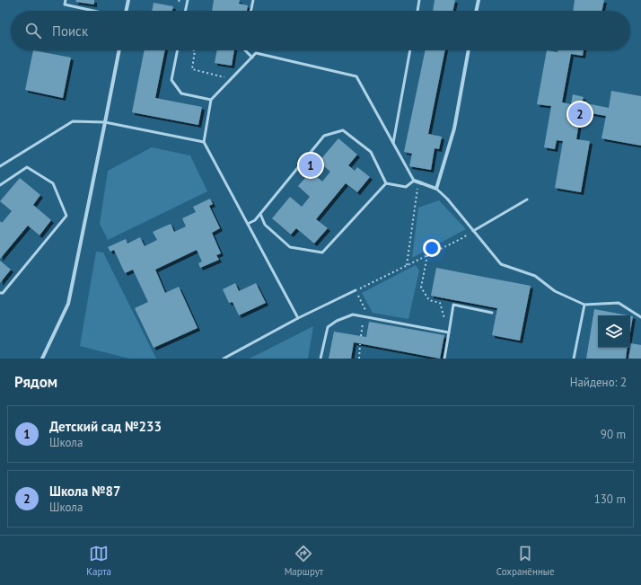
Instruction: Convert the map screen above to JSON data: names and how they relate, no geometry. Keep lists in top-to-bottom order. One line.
{"page":{"search":"Поиск","pins":["2","1"],"heading":["Рядом","Найдено: 2"],"list":[{"mark":"1","name":"Детский сад №233","note":"Школа","value":"90 m"},{"mark":"2","name":"Школа №87","note":"Школа","value":"130 m"}],"nav":["Карта","Маршрут","Сохранённые"]}}
